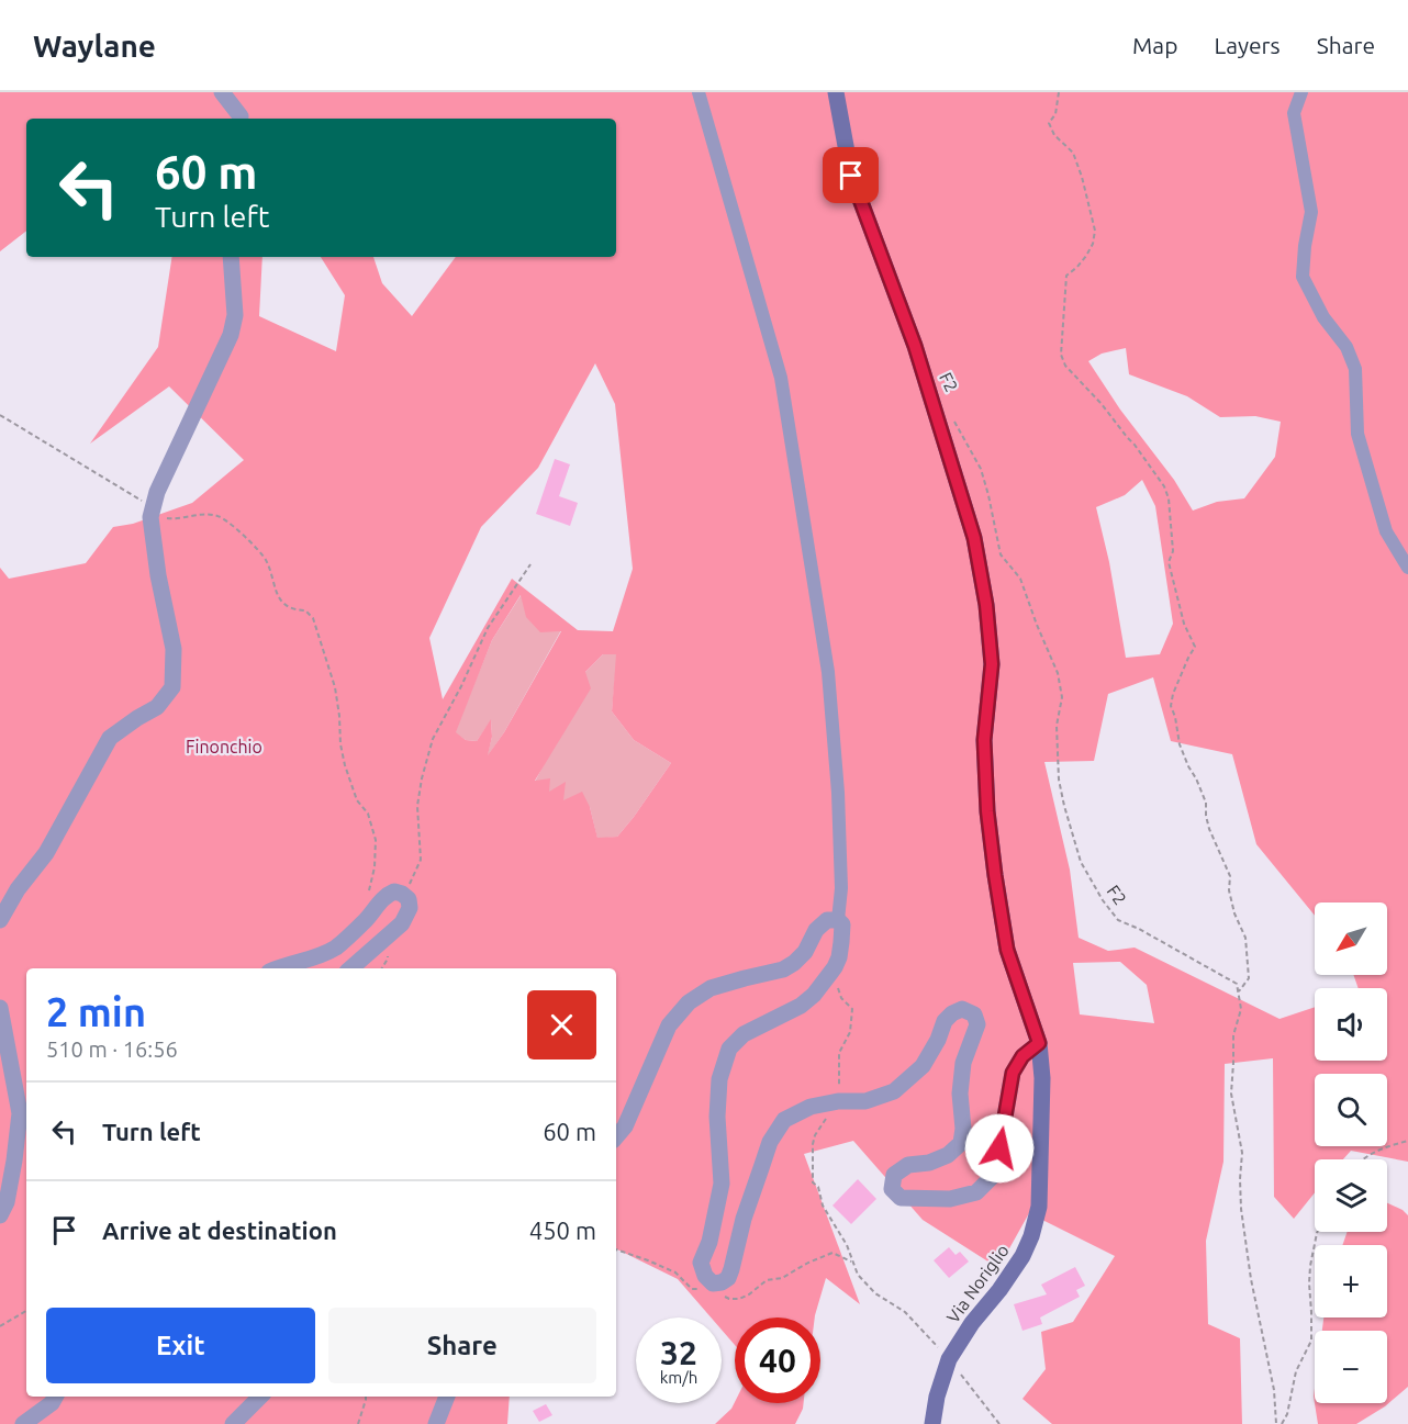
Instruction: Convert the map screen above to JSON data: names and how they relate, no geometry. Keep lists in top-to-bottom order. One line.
{"streets":{"main road":["Via Noriglio"],"path":["F2"]},"parks":["Finonchio"],"north":"bottom left","page":{"header":"Waylane","nav":["Map","Layers","Share"],"turn":["60 m","Turn left"],"map_buttons":["+","−"],"heading":["2 min","510 m · 16:56"],"list":[{"name":"Turn left","value":"60 m"},{"name":"Arrive at destination","value":"450 m"}],"buttons":["Exit","Share"],"speed":"32 km/h","limit":"40"}}
